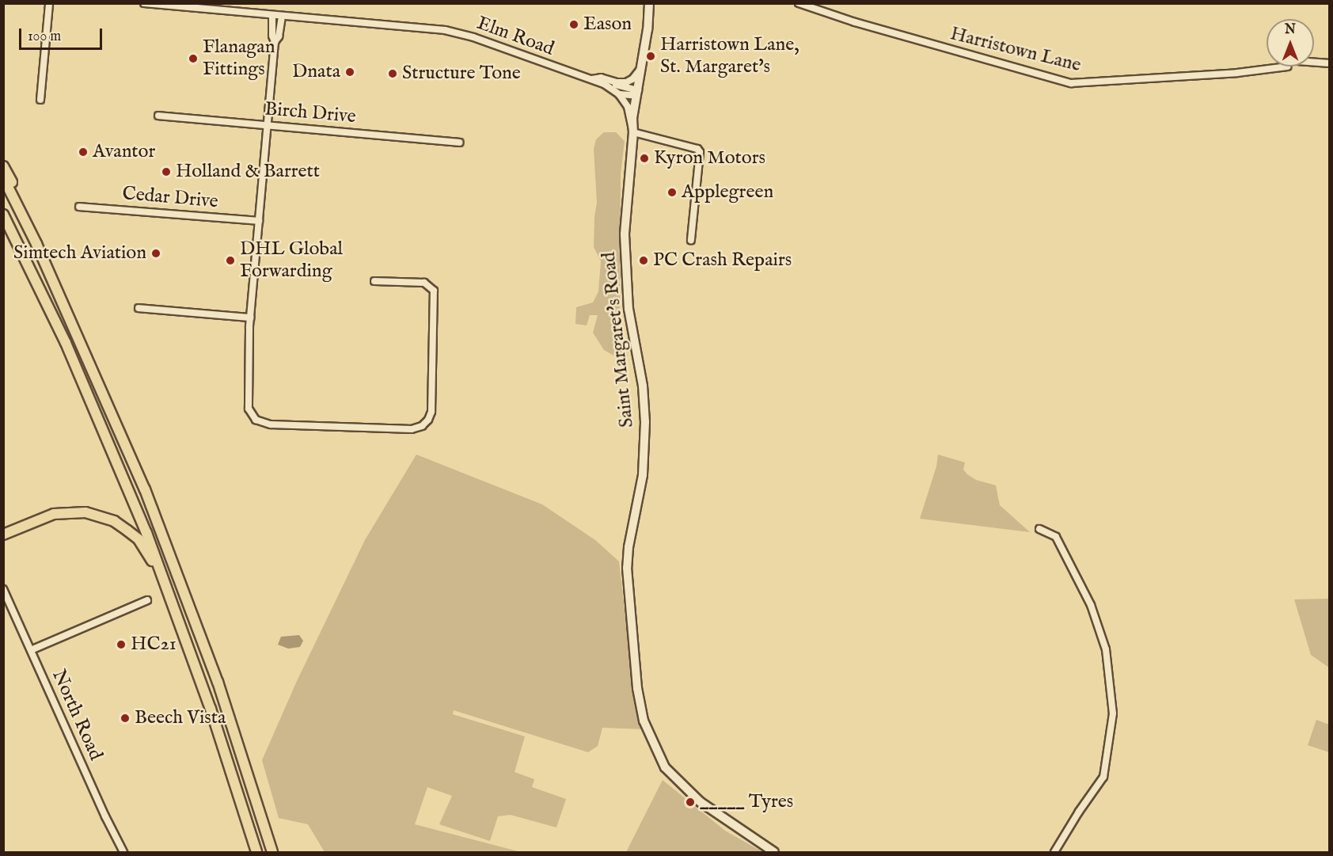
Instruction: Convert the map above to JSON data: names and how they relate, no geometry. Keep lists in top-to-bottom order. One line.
{"streets":{"main road":["Saint Margaret's Road"],"street":["Elm Road","Harristown Lane","Birch Drive","Cedar Drive","North Road"]},"crossings":[["Elm Road","Saint Margaret's Road"]],"places":["Eason","Harristown Lane, St. Margaret's","Flanagan Fittings","Dnata","Structure Tone","Avantor","Kyron Motors","Holland & Barrett","Applegreen","Simtech Aviation","DHL Global Forwarding","PC Crash Repairs","HC21","Beech Vista","_____ Tyres"],"scale_bar":"100 m","north":"top"}
